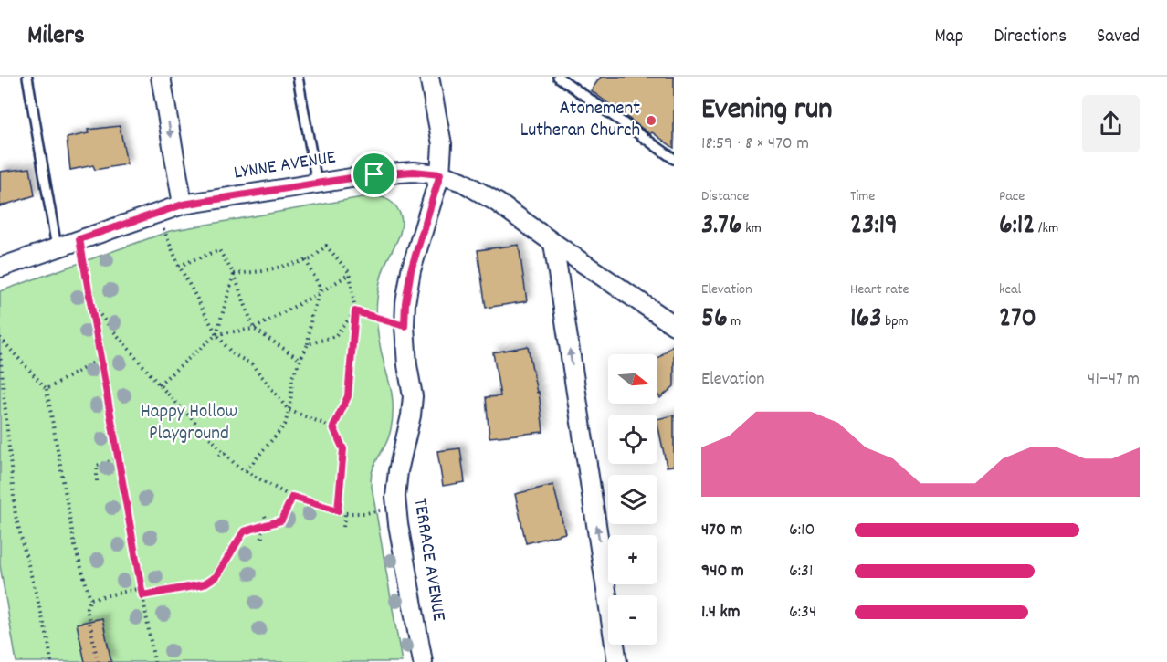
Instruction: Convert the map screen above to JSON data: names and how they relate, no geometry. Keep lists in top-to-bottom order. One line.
{"streets":{"street":["LYNNE AVENUE","TERRACE AVENUE"]},"crossings":[["LYNNE AVENUE","TERRACE AVENUE"]],"parks":["Happy Hollow Playground"],"places":["Atonement Lutheran Church"],"north":"right","page":{"header":"Milers","nav":["Map","Directions","Saved"],"heading":["Evening run","18:59 · 8 × 470 m"],"stats":[["Distance","3.76 km"],["Time","23:19"],["Pace","6:12 /km"],["Elevation","56 m"],["Heart rate","163 bpm"],["kcal","270"]],"map_buttons":["+","−"],"chart":["Elevation","41–47 m"],"list":[{"name":"470 m","note":"6:10"},{"name":"940 m","note":"6:31"},{"name":"1.4 km","note":"6:34"}]}}
